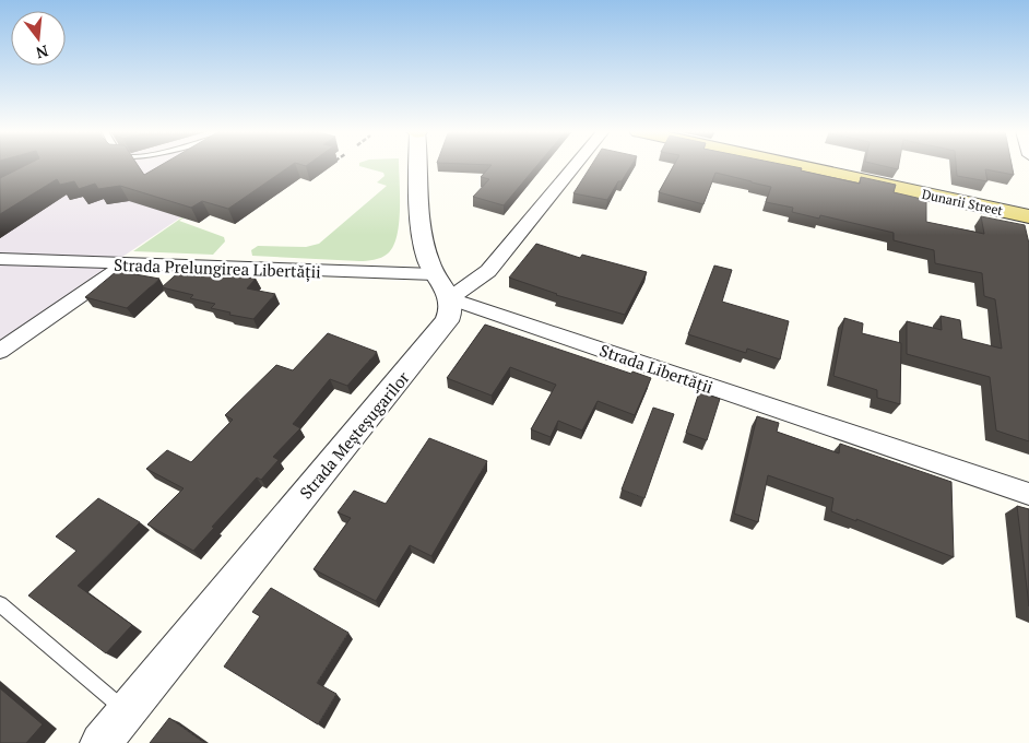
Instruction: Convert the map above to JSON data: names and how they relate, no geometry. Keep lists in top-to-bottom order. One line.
{"streets":{"main road":["Dunarii Street"],"street":["Strada Prelungirea Libertății","Strada Libertății","Strada Meșteșugarilor"]},"crossings":[["Strada Prelungirea Libertății","Strada Libertății"],["Strada Prelungirea Libertății","Strada Meșteșugarilor"],["Strada Libertății","Strada Meșteșugarilor"]],"north":"bottom"}
